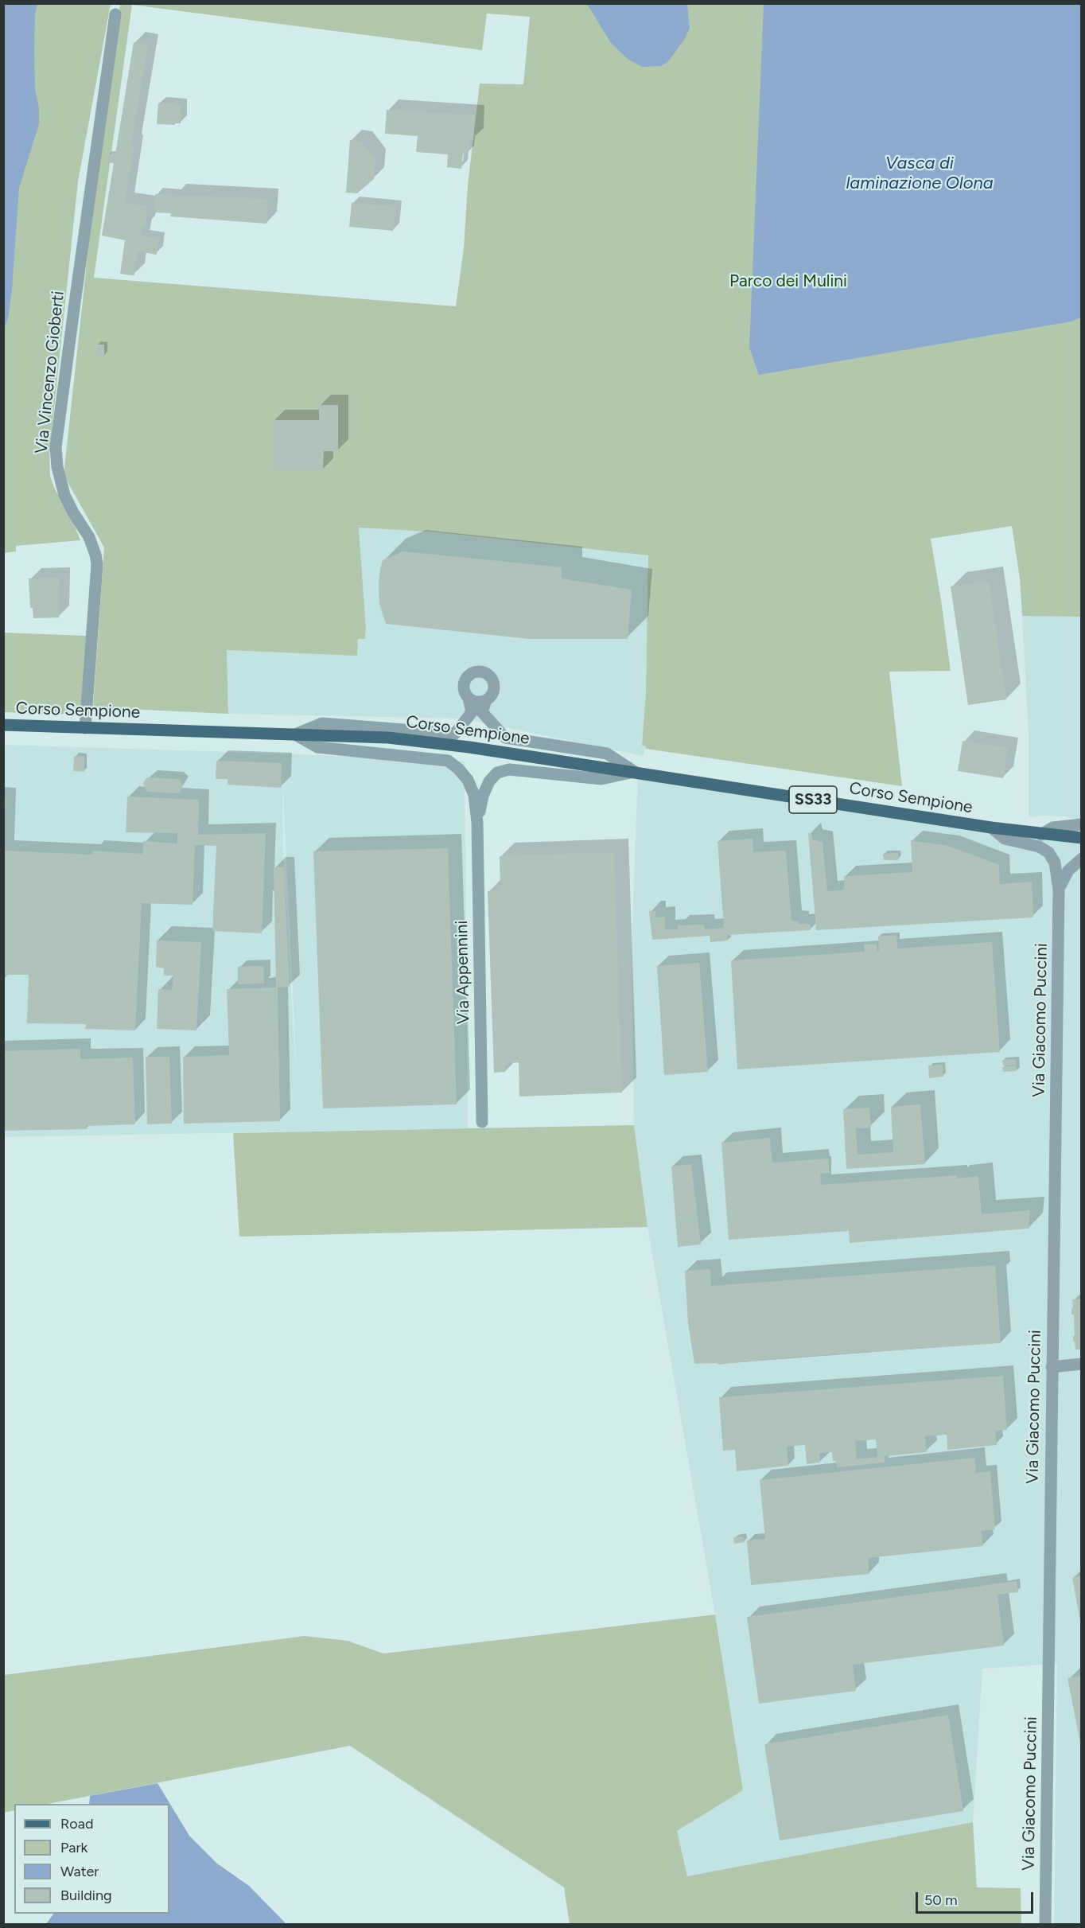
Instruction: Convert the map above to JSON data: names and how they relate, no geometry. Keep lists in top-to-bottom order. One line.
{"streets":{"main road":["Corso Sempione","SS33"],"street":["Via Vincenzo Gioberti","Via Appennini","Via Giacomo Puccini"]},"crossings":[["Via Vincenzo Gioberti","Corso Sempione"],["Corso Sempione","Via Appennini"],["Corso Sempione","Via Giacomo Puccini"]],"water":["Vasca di laminazione Olona"],"parks":["Parco dei Mulini"],"legend":["Road","Park","Water","Building"],"scale_bar":"50 m"}
